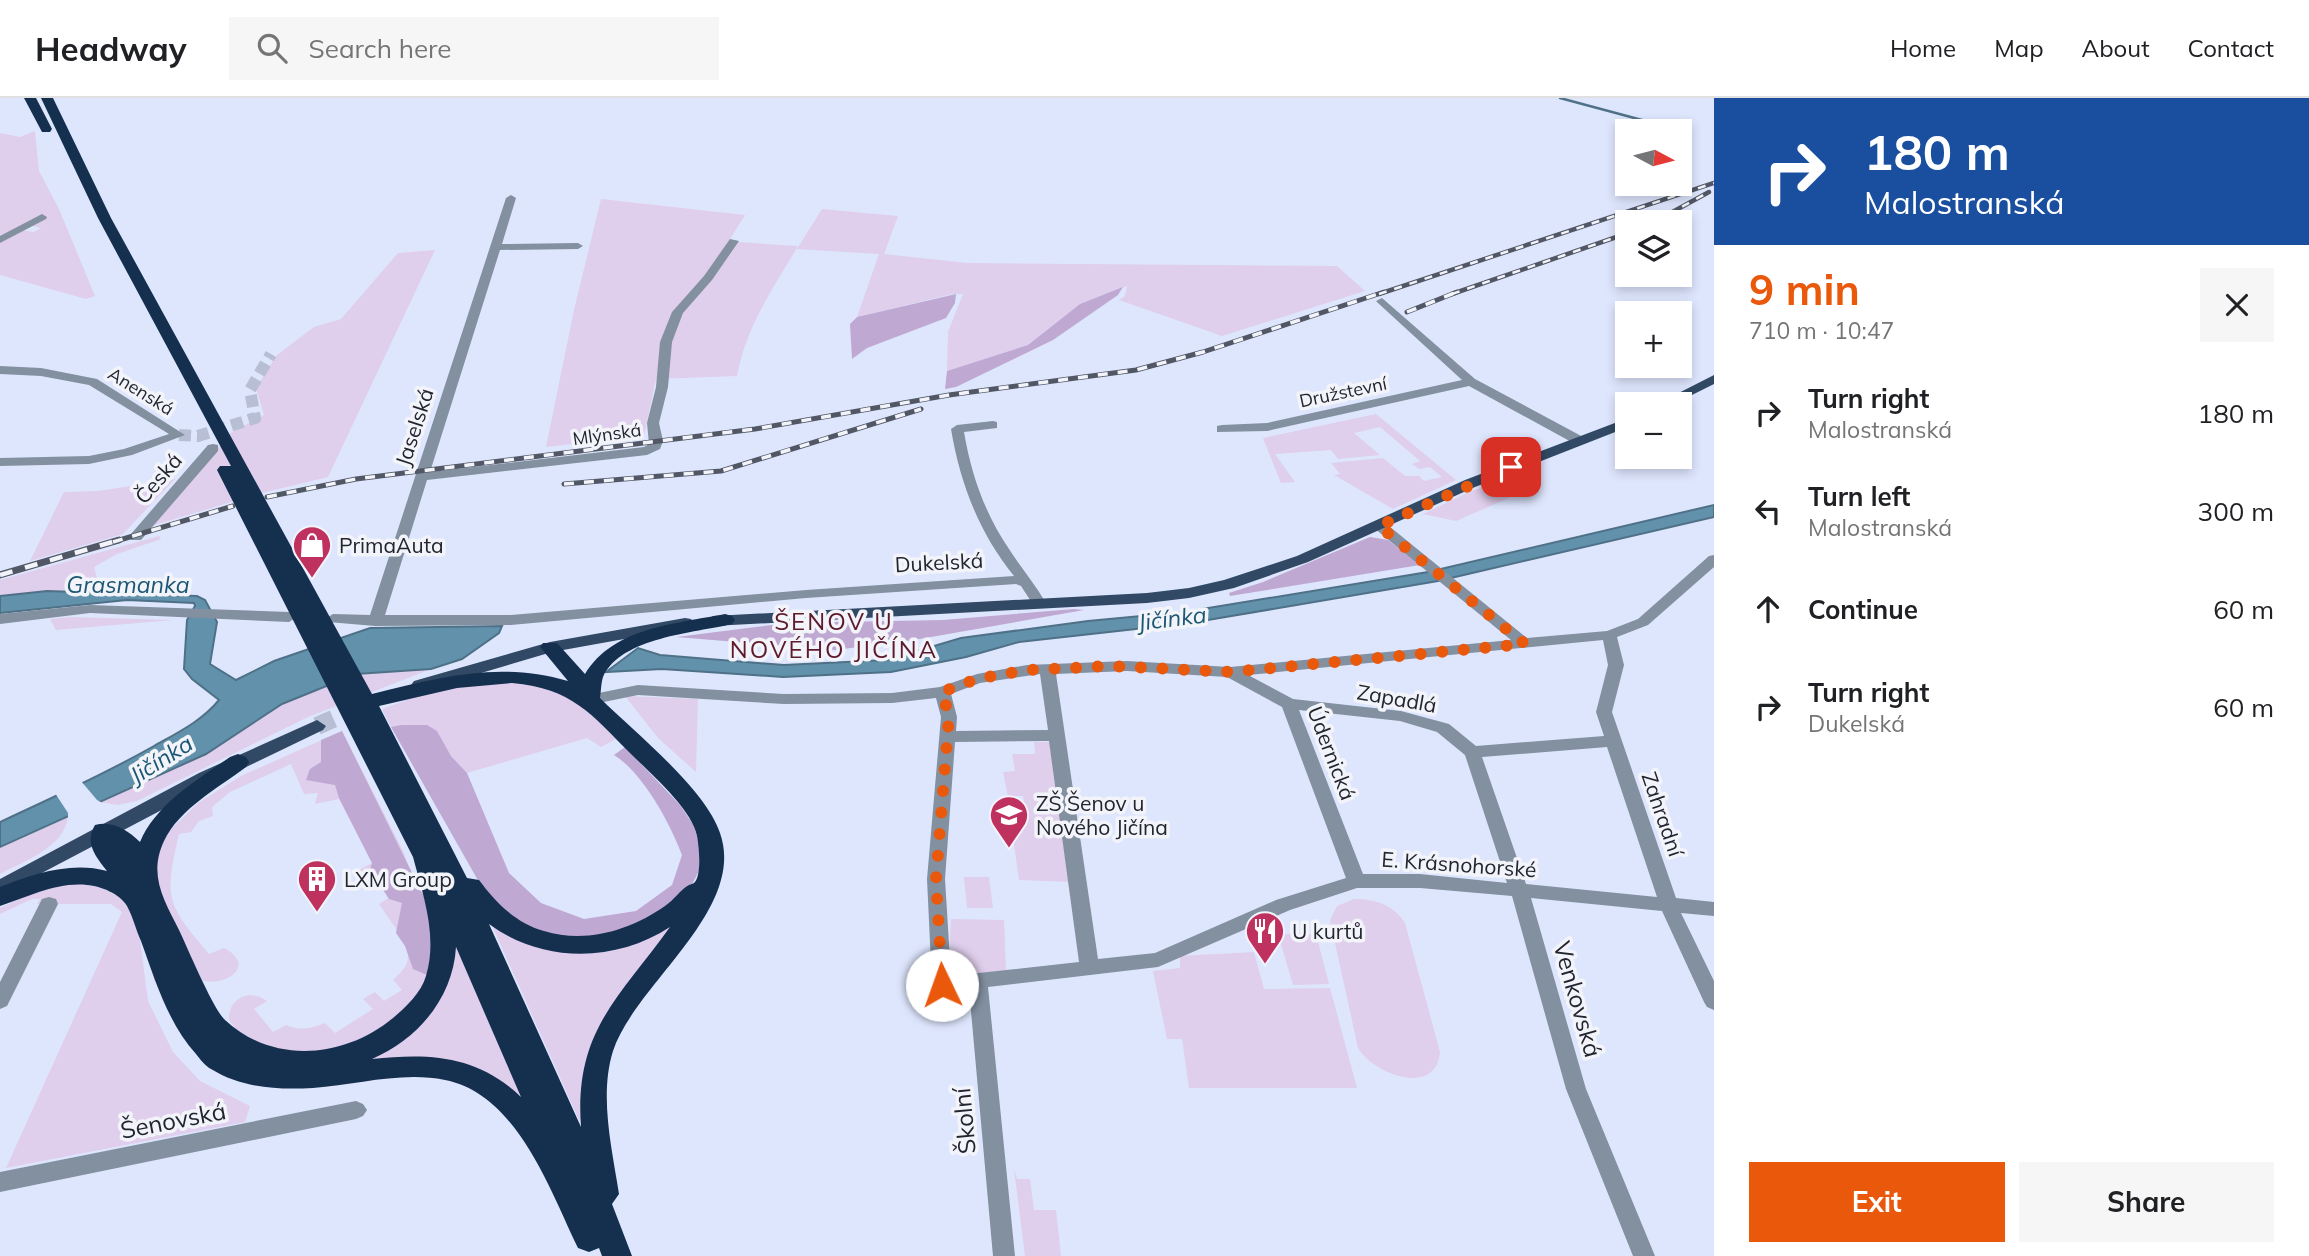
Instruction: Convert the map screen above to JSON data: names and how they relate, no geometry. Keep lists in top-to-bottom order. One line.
{"streets":{"street":["Anenská","Družstevní","Jaselská","Mlýnská","Česká","Dukelská","Zapadlá","Údernická","Zahradní","E. Krásnohorské","Venkovská","Šenovská","Školní"]},"crossings":[["Jaselská","Mlýnská"],["Jaselská","Dukelská"],["Zapadlá","Údernická"],["Zapadlá","Venkovská"],["Údernická","E. Krásnohorské"],["Zahradní","E. Krásnohorské"],["E. Krásnohorské","Venkovská"],["E. Krásnohorské","Školní"]],"districts":["ŠENOV U NOVÉHO JIČÍNA"],"water":["Grasmanka","Jičínka"],"places":{"shop":["PrimaAuta"],"school or university":["ZŠ Šenov u Nového Jičína"],"building":["LXM Group"],"restaurant":["U kurtů"]},"north":"right","page":{"header":"Headway","search":"Search here","nav":["Home","Map","About","Contact"],"turn":["180 m","Malostranská"],"map_buttons":["+","−"],"heading":["9 min","710 m · 10:47"],"list":[{"name":"Turn right","note":"Malostranská","value":"180 m"},{"name":"Turn left","note":"Malostranská","value":"300 m"},{"name":"Continue","value":"60 m"},{"name":"Turn right","note":"Dukelská","value":"60 m"}],"buttons":["Exit","Share"]}}
